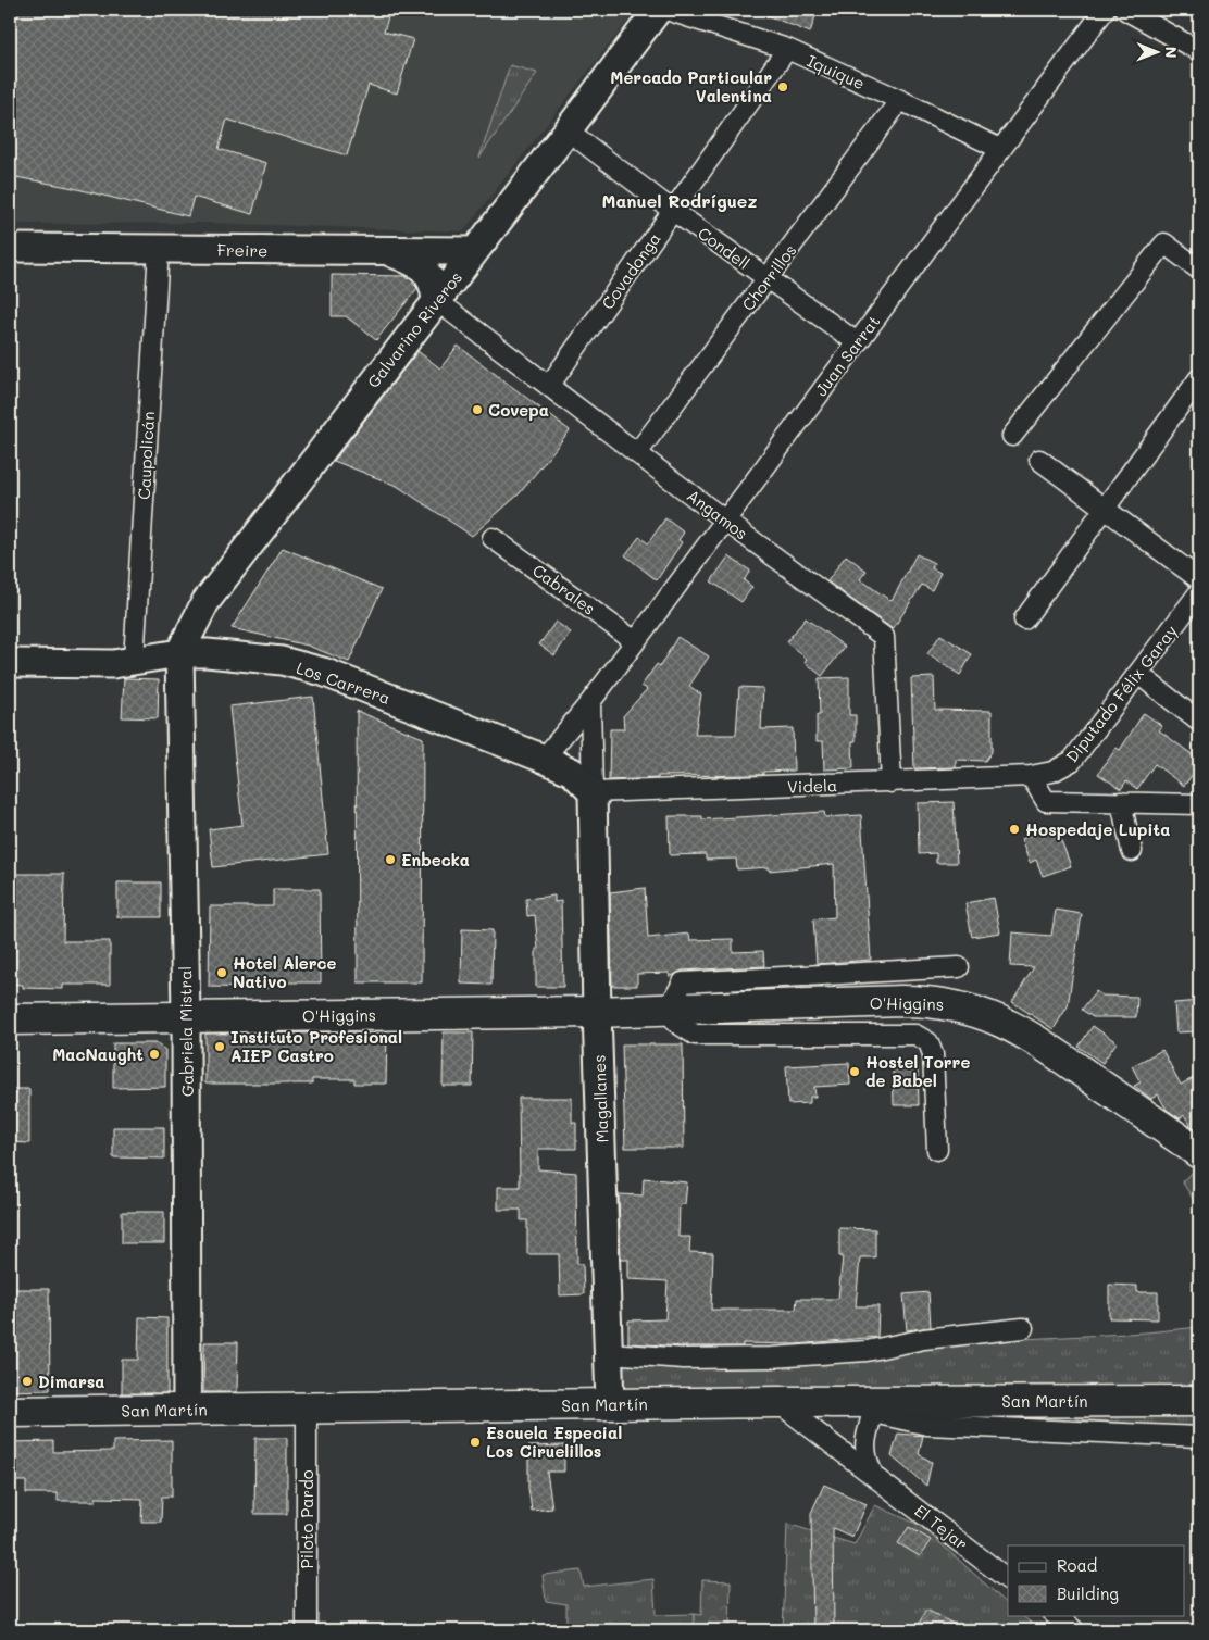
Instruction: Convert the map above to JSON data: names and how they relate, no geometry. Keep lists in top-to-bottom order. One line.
{"streets":{"highway":["O'Higgins","San Martín"],"main road":["Freire","Galvarino Riveros","Los Carrera","Gabriela Mistral","Magallanes"],"street":["Iquique","Condell","Covadonga","Chorrillos","Juan Sarrat","Caupolicán","Angamos","Cabrales","Diputado Félix Garay","Videla","Piloto Pardo","El Tejar"]},"crossings":[["Iquique","Covadonga"],["Iquique","Chorrillos"],["Iquique","Juan Sarrat"],["Condell","Covadonga"],["Condell","Chorrillos"],["Condell","Galvarino Riveros"],["Condell","Juan Sarrat"],["Freire","Galvarino Riveros"],["Freire","Caupolicán"],["Covadonga","Angamos"],["Chorrillos","Angamos"],["Galvarino Riveros","Angamos"],["Galvarino Riveros","Los Carrera"],["Galvarino Riveros","Gabriela Mistral"],["Juan Sarrat","Angamos"],["Juan Sarrat","Cabrales"],["Juan Sarrat","Los Carrera"],["Caupolicán","Los Carrera"],["Angamos","Videla"],["Los Carrera","Videla"],["Los Carrera","Gabriela Mistral"],["Los Carrera","Magallanes"],["Diputado Félix Garay","Videla"],["Videla","Magallanes"],["O'Higgins","Gabriela Mistral"],["O'Higgins","Magallanes"],["Gabriela Mistral","San Martín"],["Magallanes","San Martín"],["San Martín","Piloto Pardo"],["San Martín","El Tejar"]],"districts":["Manuel Rodríguez"],"places":["Mercado Particular Valentina","Covepa","Hospedaje Lupita","Enbecka","Hotel Alerce Nativo","Instituto Profesional AIEP Castro","MacNaught","Hostel Torre de Babel","Dimarsa","Escuela Especial Los Ciruelillos"],"legend":["Road","Building"],"north":"right"}
